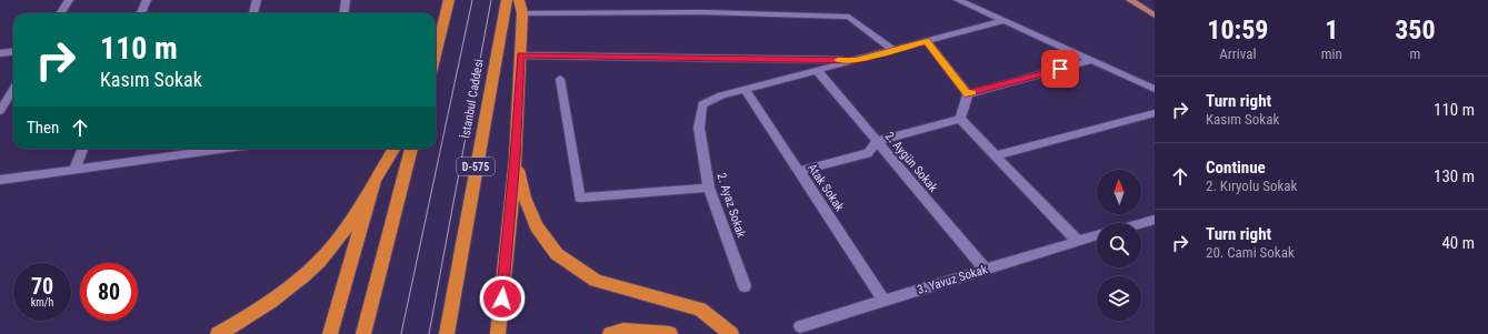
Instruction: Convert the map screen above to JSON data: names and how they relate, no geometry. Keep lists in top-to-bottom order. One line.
{"streets":{"highway":["İstanbul Caddesi","D-575"],"street":["2. Aygün Sokak","Atak Sokak","2. Ayaz Sokak","3. Yavuz Sokak"]},"crossings":[["2. Aygün Sokak","3. Yavuz Sokak"],["Atak Sokak","2. Ayaz Sokak"],["Atak Sokak","3. Yavuz Sokak"]],"north":"top","page":{"eta":["10:59","Arrival","1","min","350","m"],"turn":["110 m","Kasım Sokak"],"list":[{"name":"Turn right","note":"Kasım Sokak","value":"110 m"},{"name":"Continue","note":"2. Kıryolu Sokak","value":"130 m"},{"name":"Turn right","note":"20. Cami Sokak","value":"40 m"}],"then":"Then","speed":"70 km/h","limit":"80"}}
